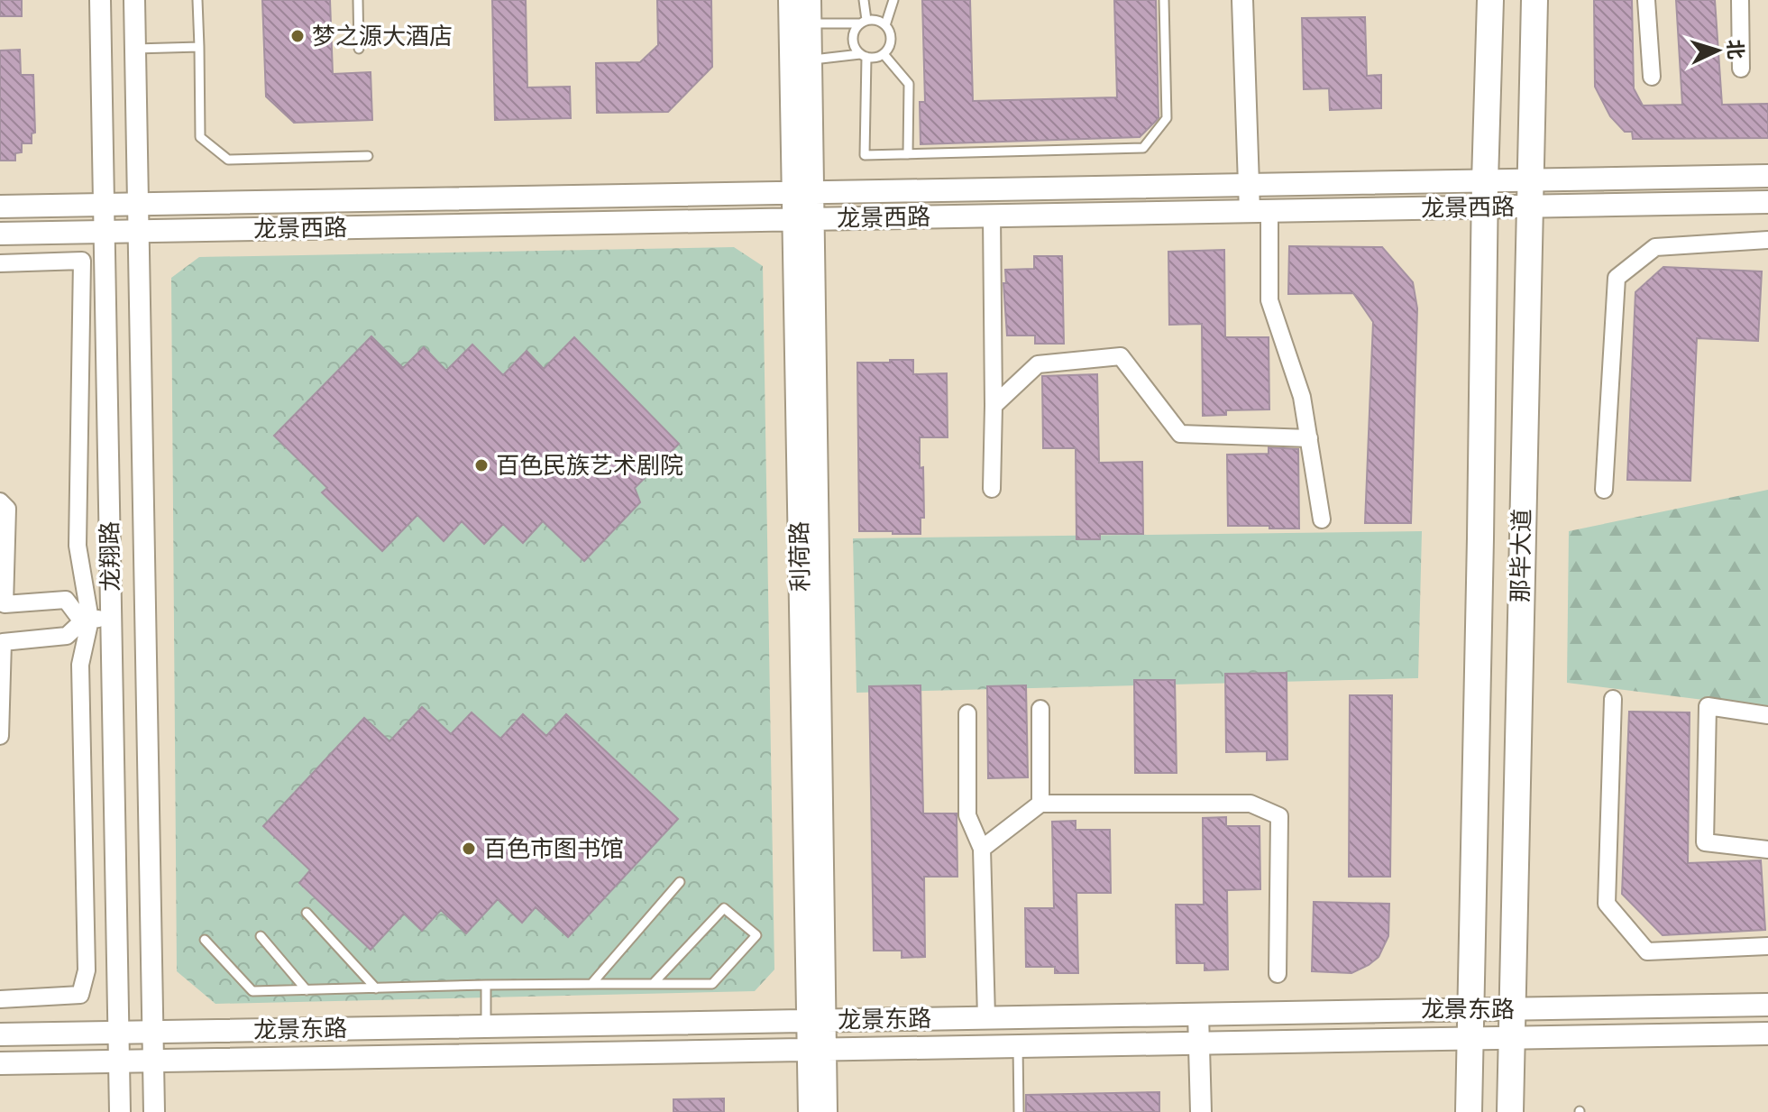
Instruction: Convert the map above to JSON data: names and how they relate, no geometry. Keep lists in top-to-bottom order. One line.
{"streets":{"main road":["龙景西路","那毕大道","利荷路","龙景东路"],"street":["龙翔路"]},"crossings":[["龙景西路","那毕大道"],["龙景西路","龙翔路"],["龙景西路","利荷路"],["那毕大道","龙景东路"],["龙翔路","龙景东路"],["利荷路","龙景东路"]],"places":["梦之源大酒店","百色民族艺术剧院","百色市图书馆"],"north":"right"}
